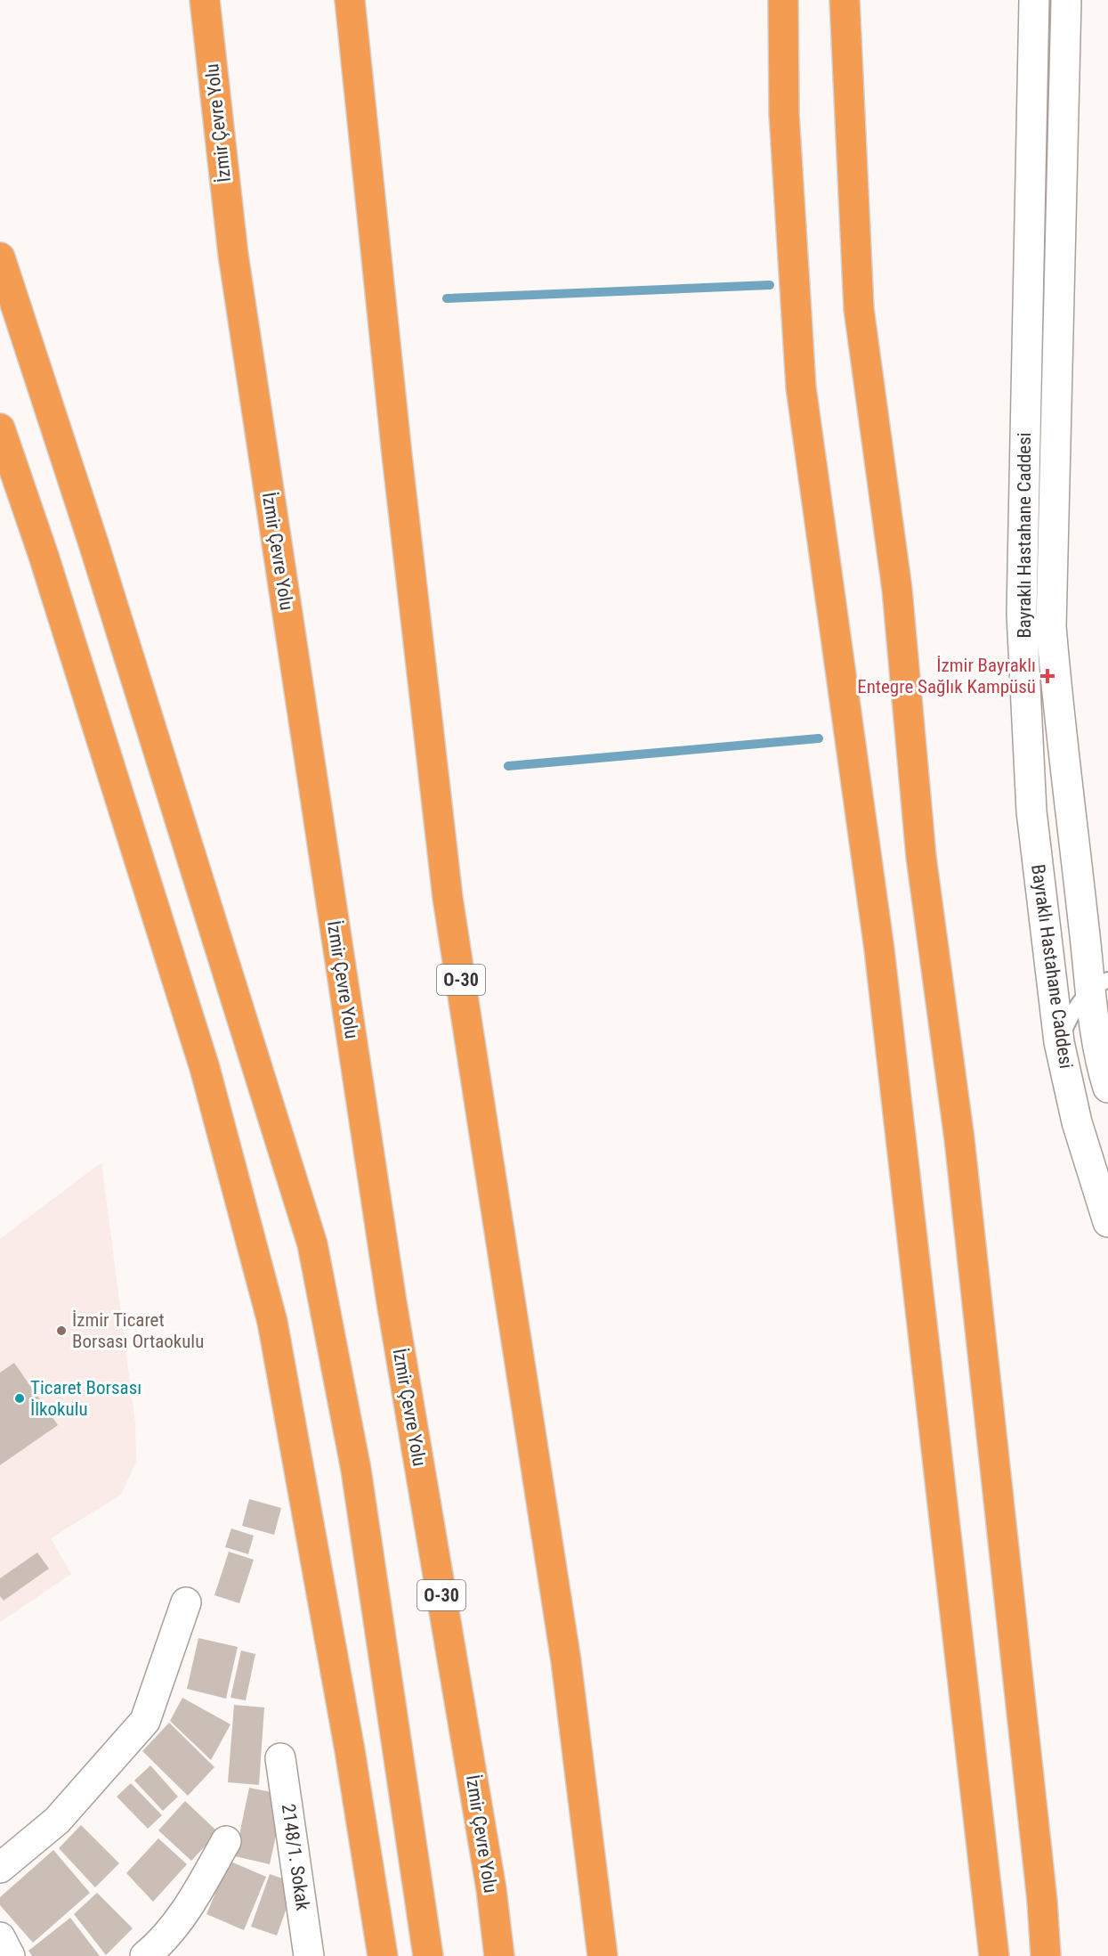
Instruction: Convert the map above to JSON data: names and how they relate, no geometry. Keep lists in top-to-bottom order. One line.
{"streets":{"highway":["İzmir Çevre Yolu","O-30"],"street":["Bayraklı Hastahane Caddesi","2148/1. Sokak"]},"places":{"health":["İzmir Bayraklı Entegre Sağlık Kampüsü"],"other":["İzmir Ticaret Borsası Ortaokulu","Ticaret Borsası İlkokulu"]}}
